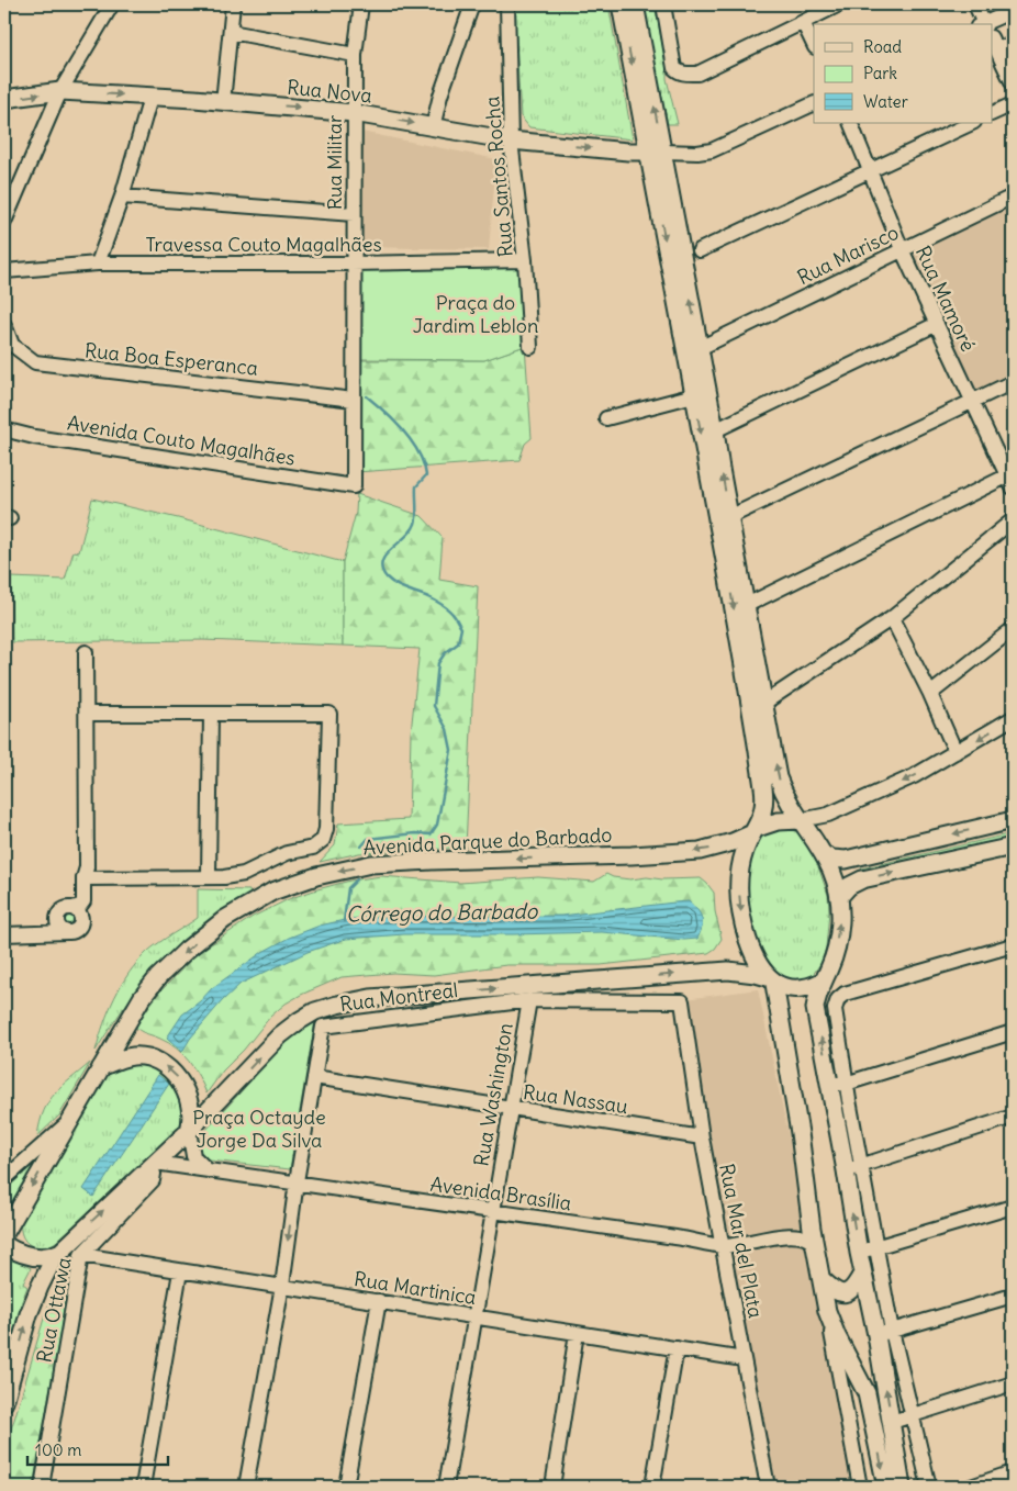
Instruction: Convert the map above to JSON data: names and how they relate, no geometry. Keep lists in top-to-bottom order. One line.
{"streets":{"main road":["Rua Nova","Avenida Parque do Barbado"],"street":["Rua Militar","Rua Santos Rocha","Travessa Couto Magalhães","Rua Marisco","Rua Mamoré","Rua Boa Esperanca","Avenida Couto Magalhães","Rua Montreal","Rua Washington","Rua Nassau","Avenida Brasília","Rua Mar del Plata","Rua Martinica","Rua Ottawa"]},"crossings":[["Rua Nova","Rua Militar"],["Rua Nova","Rua Santos Rocha"],["Rua Militar","Travessa Couto Magalhães"],["Rua Militar","Rua Boa Esperanca"],["Rua Militar","Avenida Couto Magalhães"],["Rua Santos Rocha","Travessa Couto Magalhães"],["Rua Marisco","Rua Mamoré"],["Rua Montreal","Rua Washington"],["Rua Montreal","Rua Nassau"],["Rua Montreal","Avenida Brasília"],["Rua Montreal","Rua Mar del Plata"],["Rua Montreal","Rua Martinica"],["Rua Washington","Rua Nassau"],["Rua Washington","Avenida Brasília"],["Rua Washington","Rua Martinica"],["Rua Nassau","Rua Mar del Plata"],["Avenida Brasília","Rua Mar del Plata"],["Avenida Brasília","Rua Ottawa"],["Rua Mar del Plata","Rua Martinica"],["Rua Martinica","Rua Ottawa"]],"one_way":["Rua Nova"],"water":["Córrego do Barbado"],"parks":["Praça do Jardim Leblon","Praça Octayde Jorge Da Silva"],"legend":["Road","Park","Water"],"scale_bar":"100 m"}
